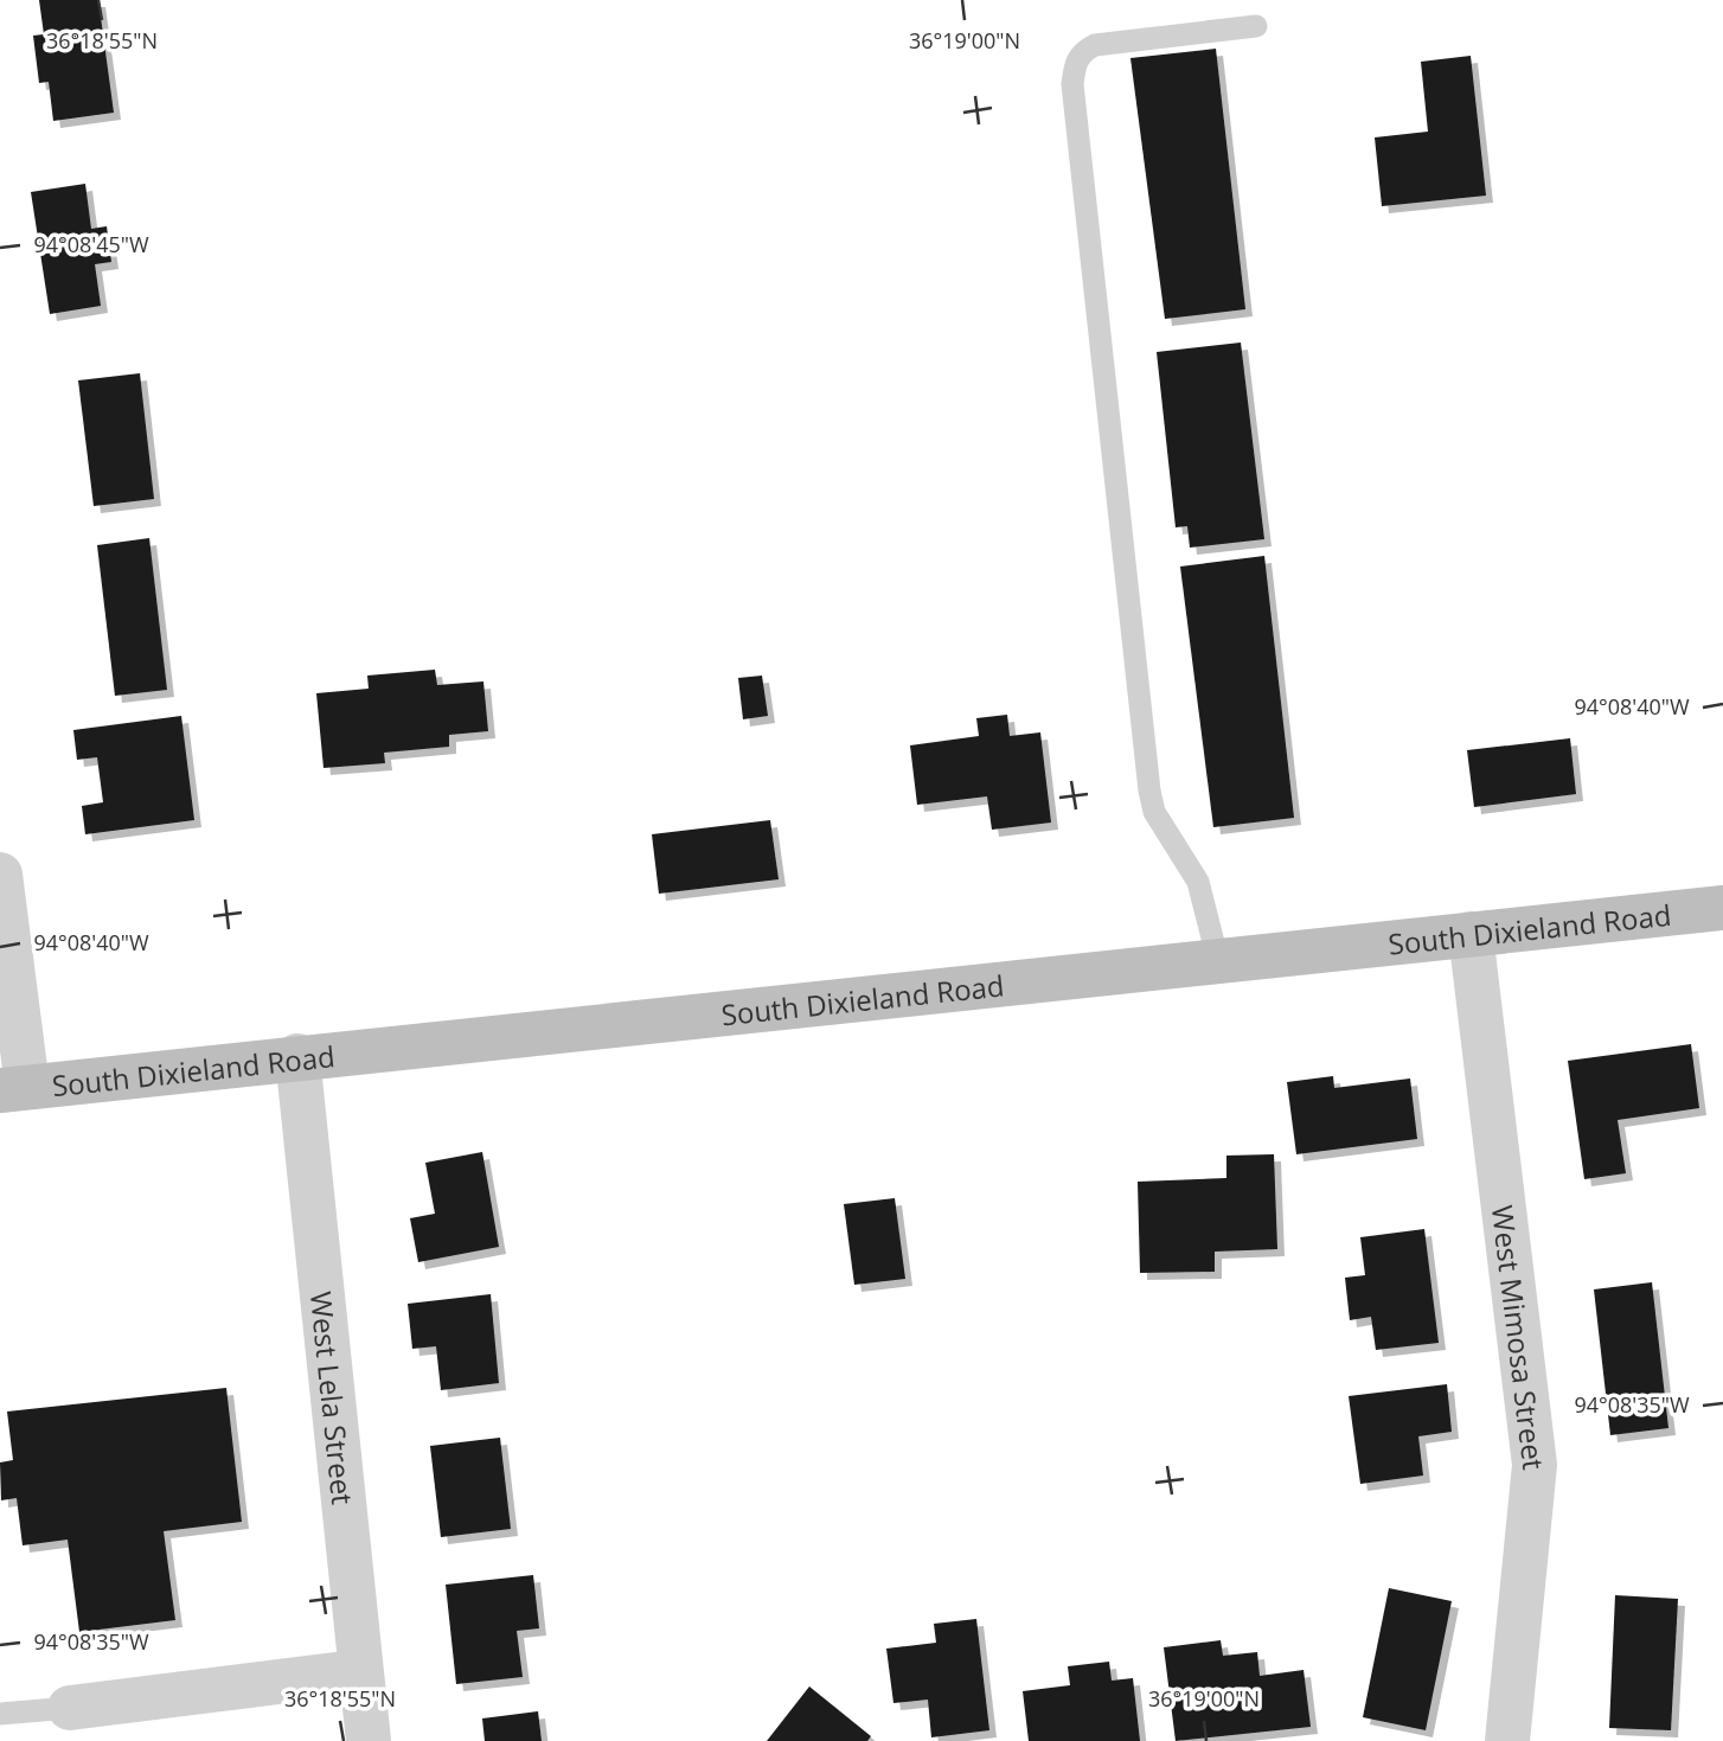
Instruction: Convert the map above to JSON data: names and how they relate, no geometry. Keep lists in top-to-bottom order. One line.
{"streets":{"main road":["South Dixieland Road"],"street":["West Mimosa Street","West Lela Street"]},"crossings":[["South Dixieland Road","West Mimosa Street"],["South Dixieland Road","West Lela Street"]],"coordinates":["36°18'55\"N","36°19'00\"N","94°08'45\"W","94°08'40\"W","94°08'35\"W"]}
